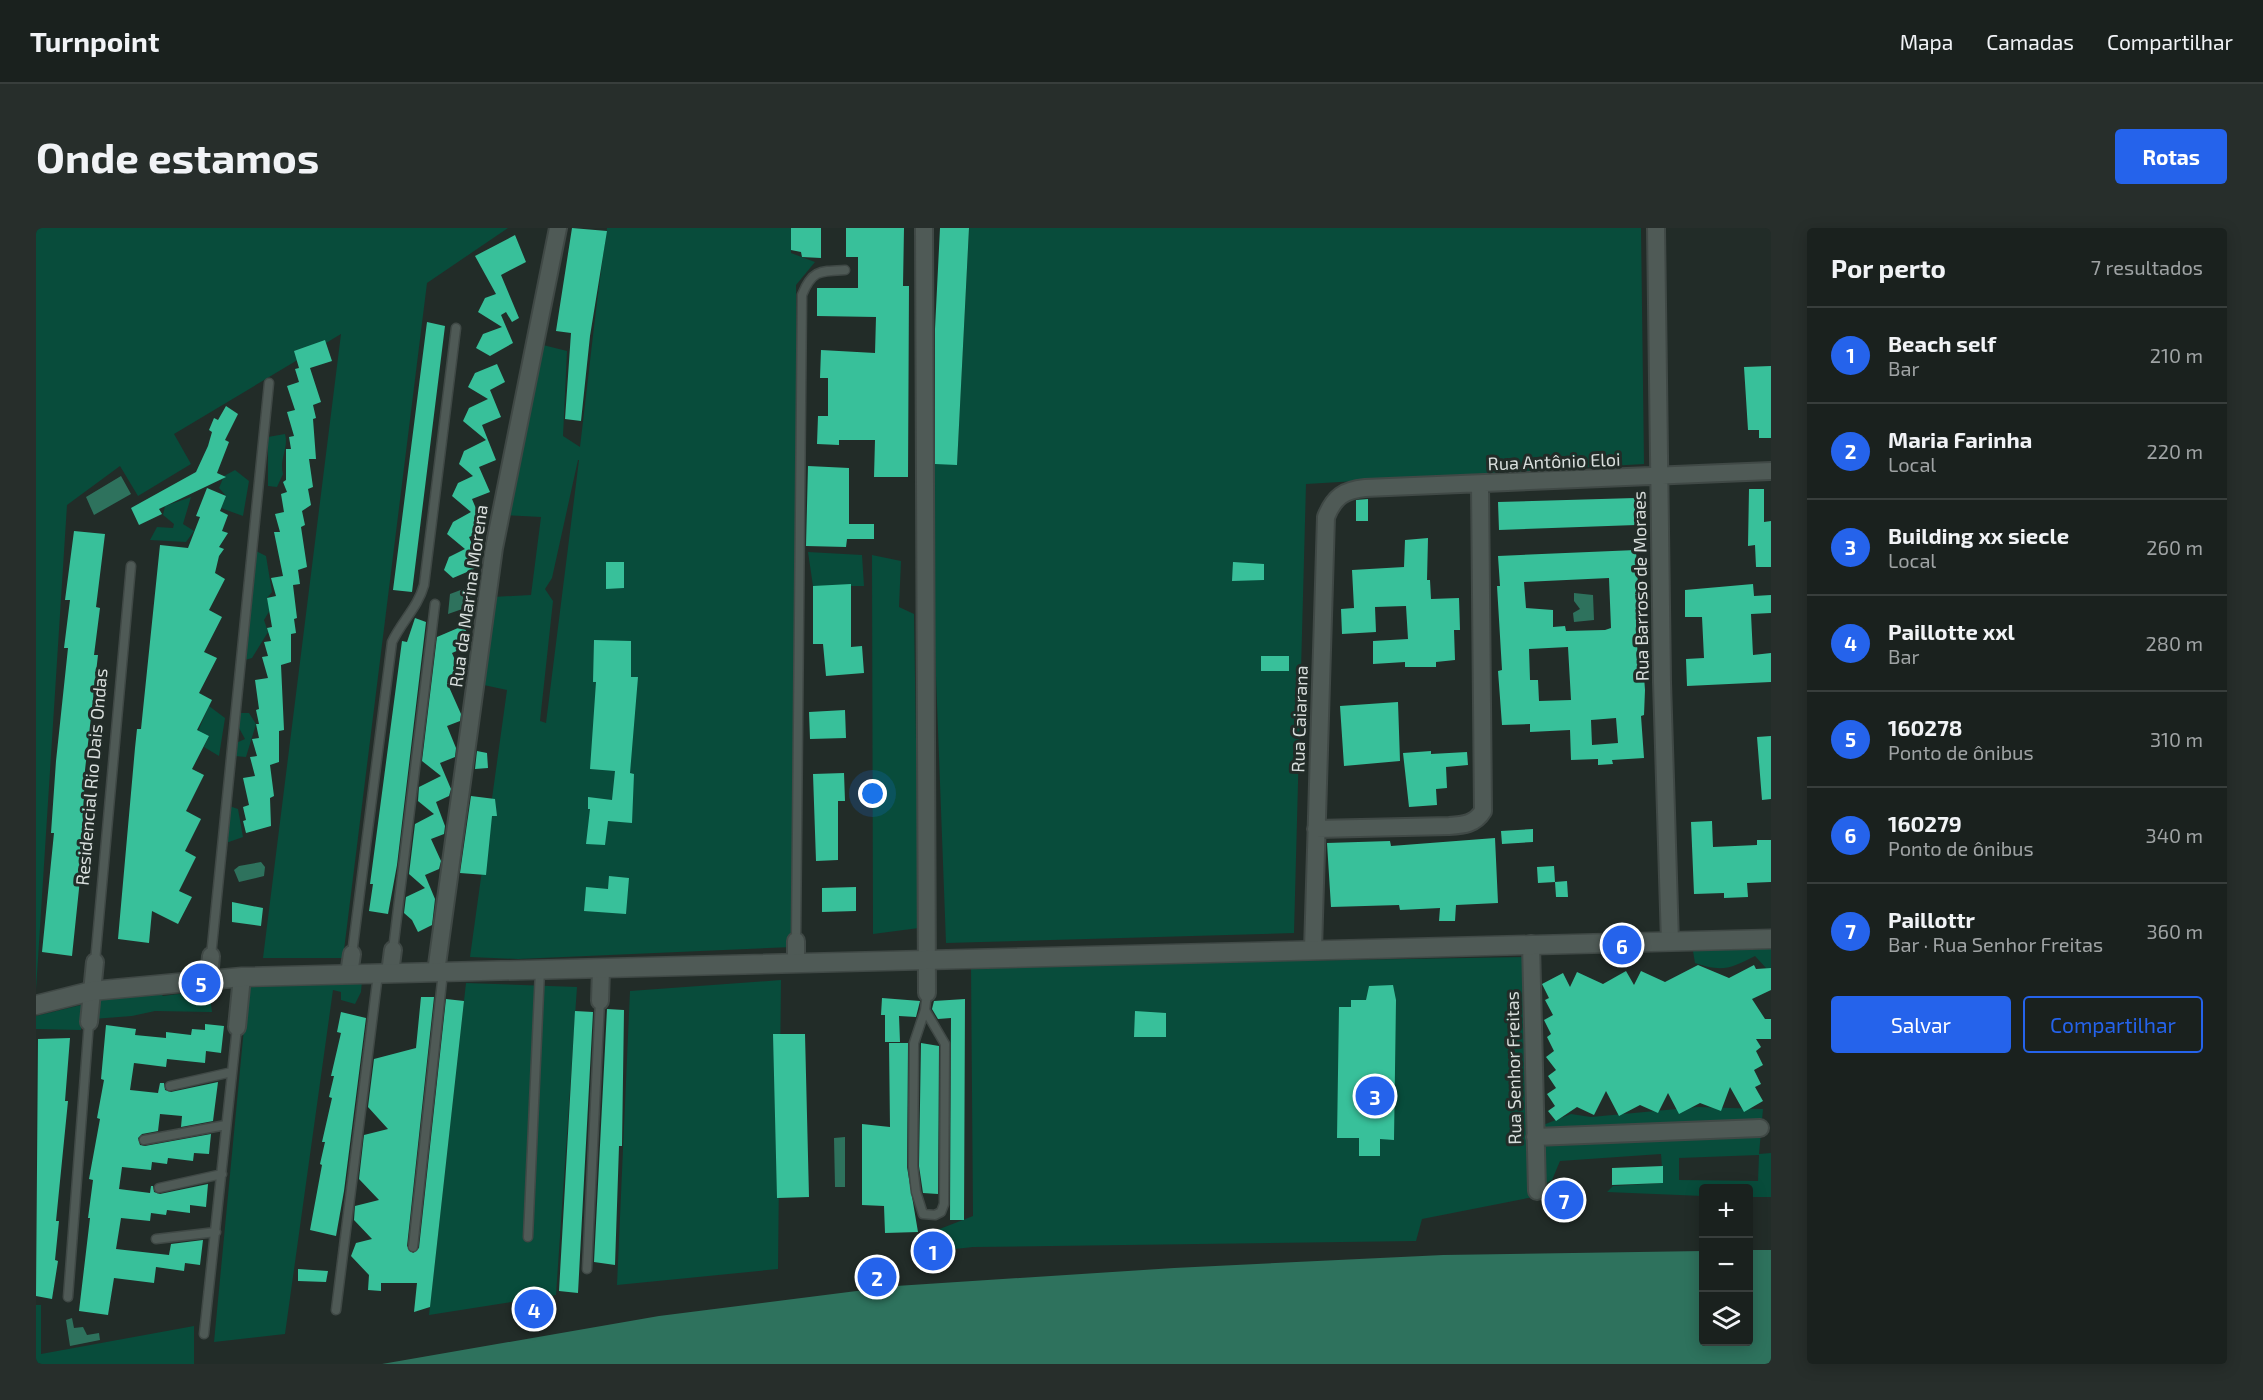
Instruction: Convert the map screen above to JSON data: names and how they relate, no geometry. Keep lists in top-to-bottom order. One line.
{"streets":{"street":["Rua Antônio Eloi","Rua Barroso de Moraes","Rua da Marina Morena","Rua Caiarana","Residencial Rio Dais Ondas","Rua Senhor Freitas"]},"crossings":[["Rua Antônio Eloi","Rua Barroso de Moraes"],["Rua Antônio Eloi","Rua Caiarana"]],"page":{"header":"Turnpoint","nav":["Mapa","Camadas","Compartilhar"],"buttons":["Rotas",["Salvar","Compartilhar"]],"title":"Onde estamos","heading":["Por perto","7 resultados"],"list":[{"mark":"1","name":"Beach self","note":"Bar","value":"210 m"},{"mark":"2","name":"Maria Farinha","note":"Local","value":"220 m"},{"mark":"3","name":"Building xx siecle","note":"Local","value":"260 m"},{"mark":"4","name":"Paillotte xxl","note":"Bar","value":"280 m"},{"mark":"5","name":"160278","note":"Ponto de ônibus","value":"310 m"},{"mark":"6","name":"160279","note":"Ponto de ônibus","value":"340 m"},{"mark":"7","name":"Paillottr","note":"Bar · Rua Senhor Freitas","value":"360 m"}],"pins":["6","5","3","7","1","2","4"],"map_buttons":["+","−"]}}
